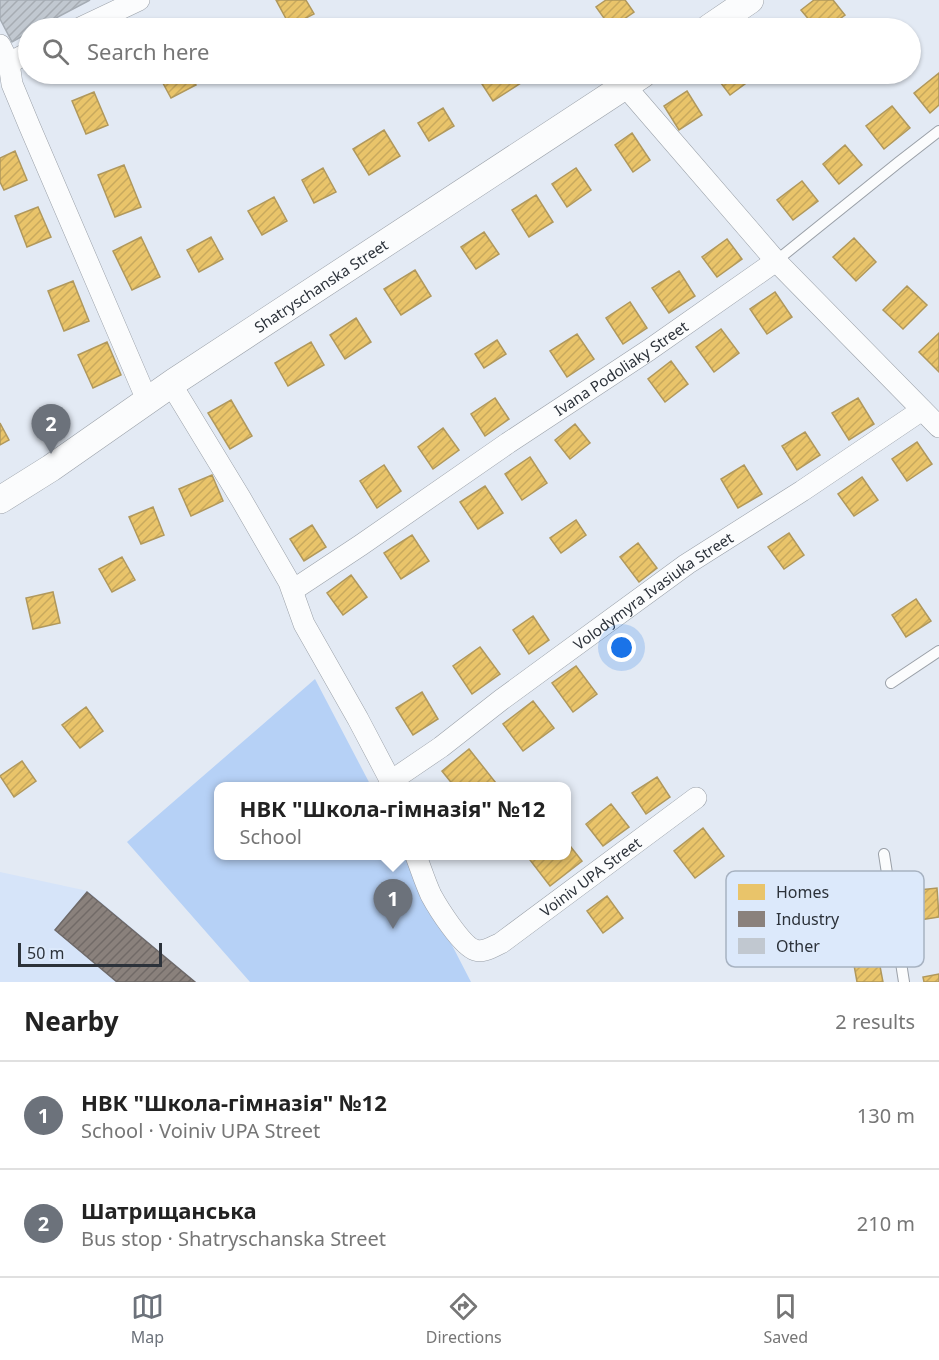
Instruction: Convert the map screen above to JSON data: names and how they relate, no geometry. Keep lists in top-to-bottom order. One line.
{"streets":{"street":["Shatryschanska Street","Ivana Podoliaky Street","Volodymyra Ivasiuka Street","Voiniv UPA Street"]},"legend":["Homes","Industry","Other"],"scale_bar":"50 m","page":{"search":"Search here","pins":["2","1"],"popup":["НВК \"Школа-гімназія\" №12","School"],"scale":"50 m","heading":["Nearby","2 results"],"list":[{"mark":"1","name":"НВК \"Школа-гімназія\" №12","note":"School · Voiniv UPA Street","value":"130 m"},{"mark":"2","name":"Шатрищанська","note":"Bus stop · Shatryschanska Street","value":"210 m"}],"nav":["Map","Directions","Saved"]}}
